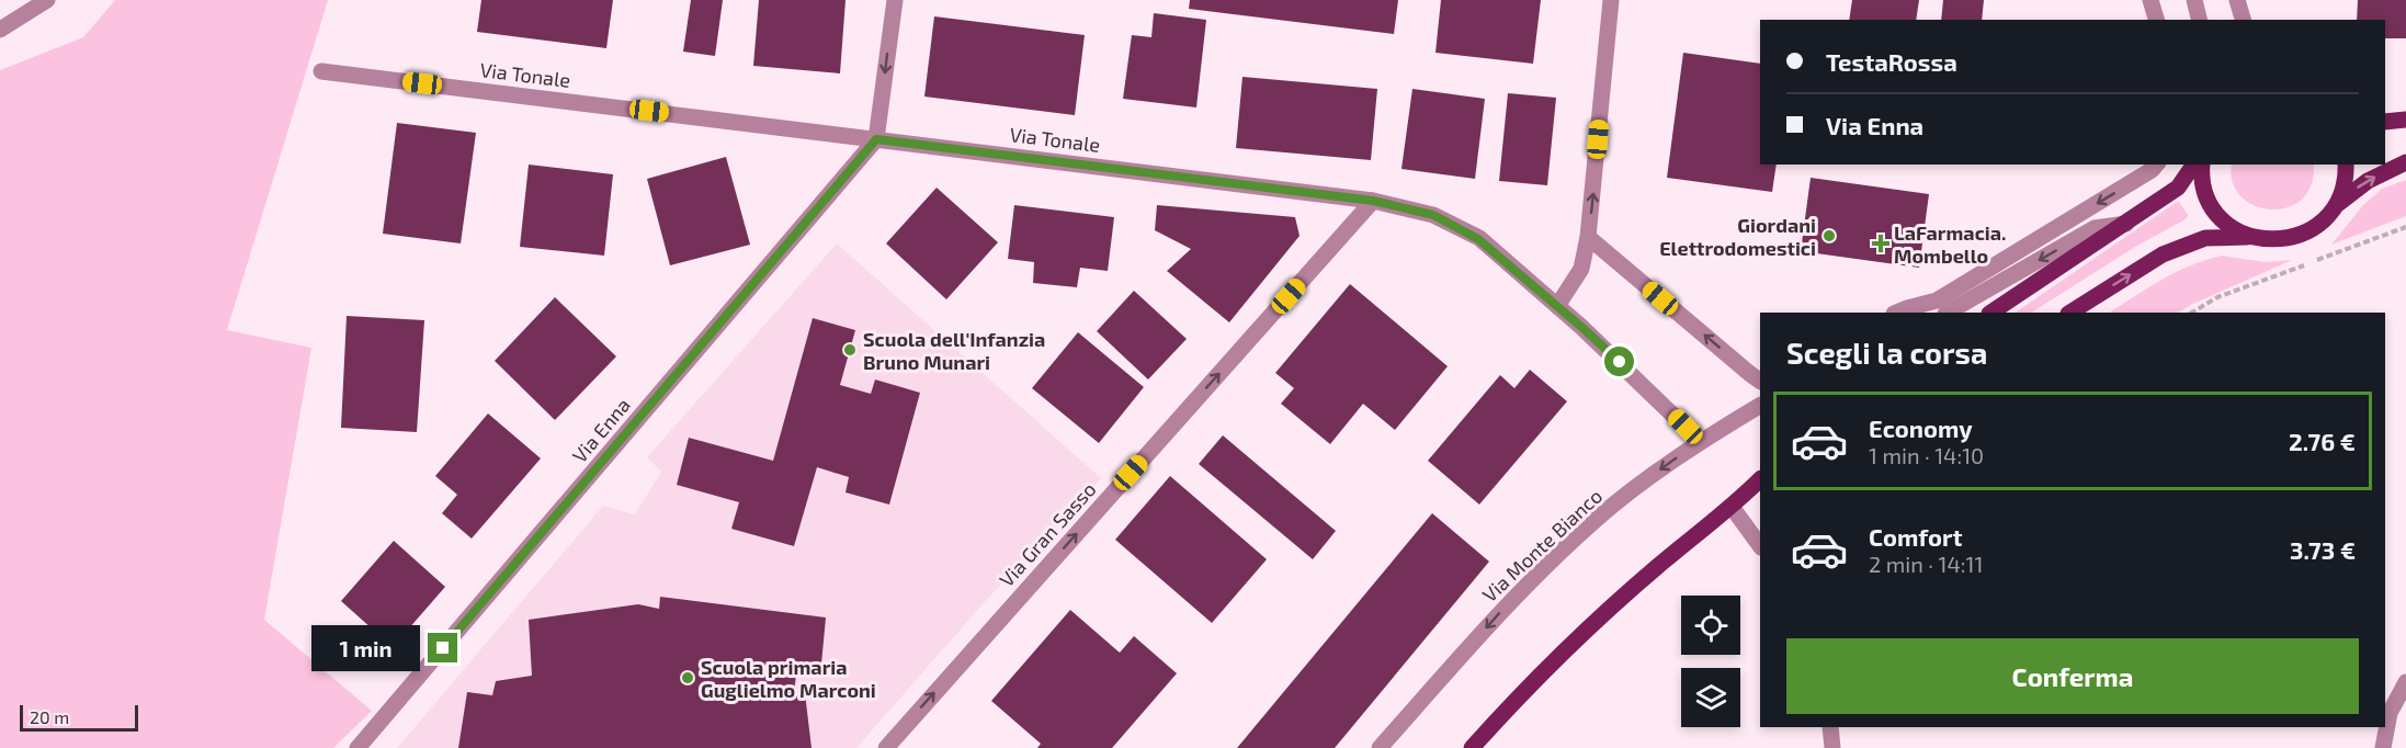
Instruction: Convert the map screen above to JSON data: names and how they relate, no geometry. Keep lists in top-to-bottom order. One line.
{"streets":{"street":["Via Tonale","Via Enna","Via Gran Sasso","Via Monte Bianco"]},"crossings":[["Via Tonale","Via Enna"],["Via Tonale","Via Gran Sasso"],["Via Tonale","Via Monte Bianco"]],"one_way":["Via Gran Sasso","Via Monte Bianco"],"places":{"other":["Giordani Elettrodomestici","Scuola dell'Infanzia Bruno Munari","Scuola primaria Guglielmo Marconi"],"health":["LaFarmacia. Mombello"]},"scale_bar":"20 m","page":{"banner":["TestaRossa","Via Enna"],"heading":"Scegli la corsa","list":[{"name":"Economy","note":"1 min · 14:10","value":"2.76 €"},{"name":"Comfort","note":"2 min · 14:11","value":"3.73 €"}],"bubble":"1 min","buttons":"Conferma","scale":"20 m"}}
